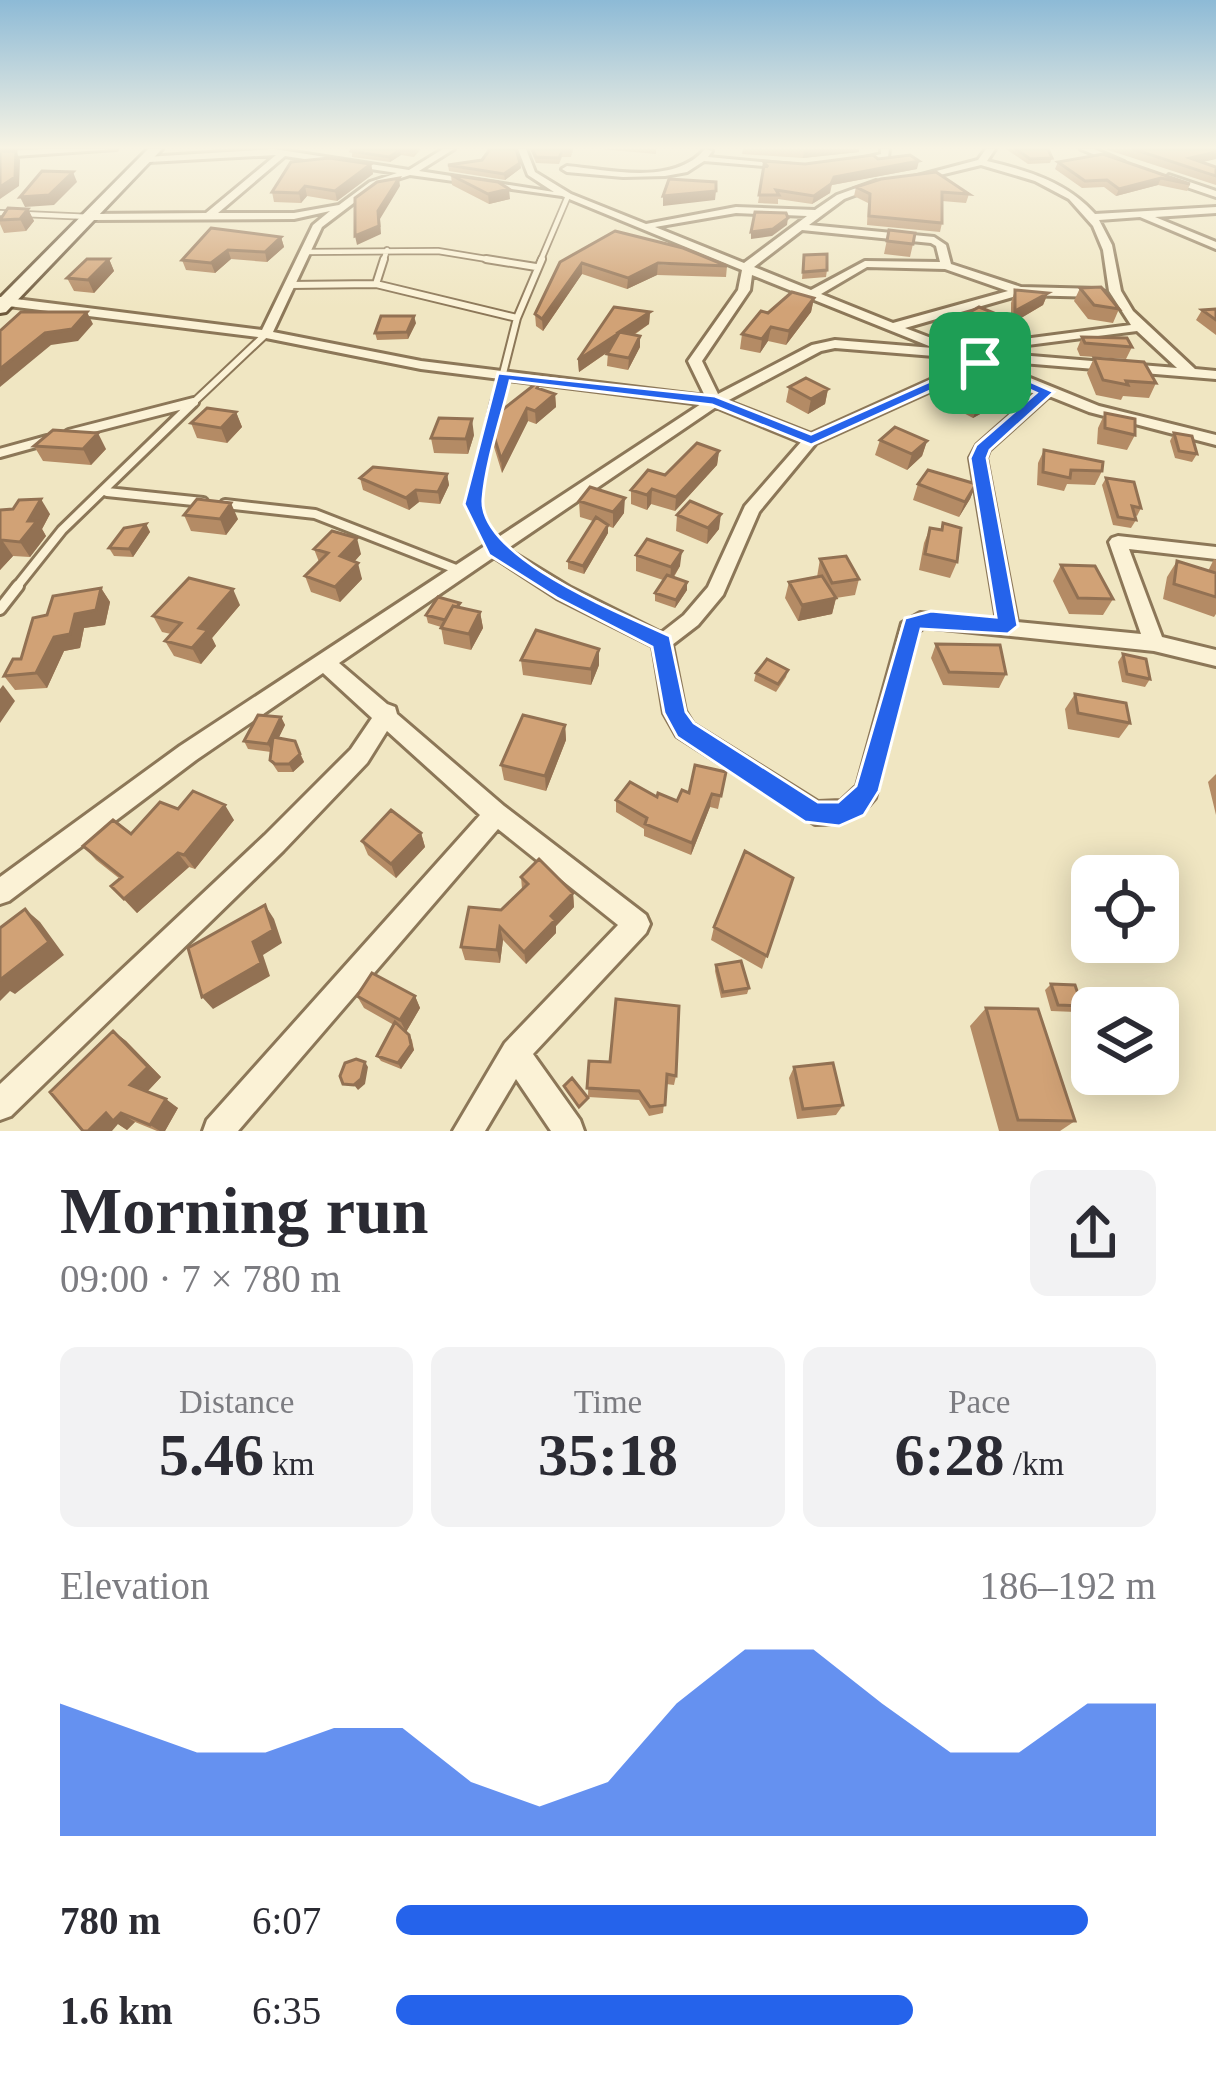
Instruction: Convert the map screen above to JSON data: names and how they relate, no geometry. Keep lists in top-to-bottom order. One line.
{"page":{"heading":["Morning run","09:00 · 7 × 780 m"],"stats":[["Distance","5.46 km"],["Time","35:18"],["Pace","6:28 /km"]],"chart":["Elevation","186–192 m"],"list":[{"name":"780 m","note":"6:07"},{"name":"1.6 km","note":"6:35"}]}}
